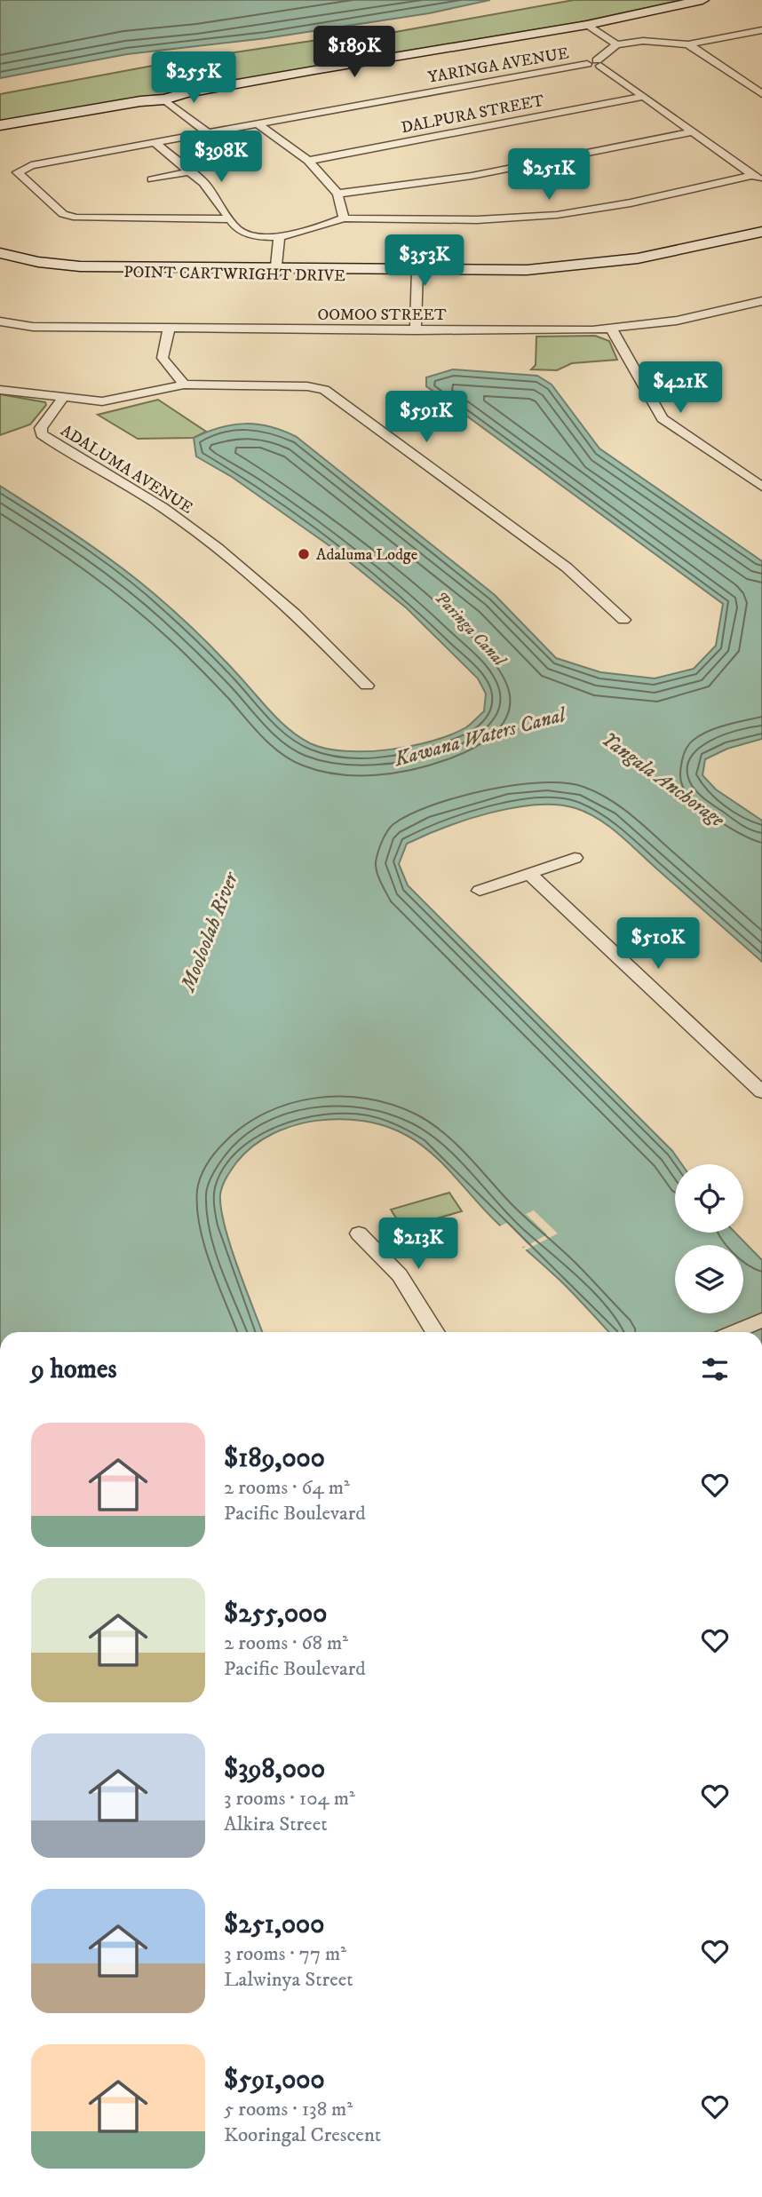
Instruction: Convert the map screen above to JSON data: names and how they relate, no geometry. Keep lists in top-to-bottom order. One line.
{"streets":{"main road":["POINT CARTWRIGHT DRIVE"],"street":["YARINGA AVENUE","DALPURA STREET","OOMOO STREET","ADALUMA AVENUE"]},"water":["Paringa Canal","Kawana Waters Canal","Yangala Anchorage","Mooloolah River"],"places":["Adaluma Lodge"],"page":{"price":["$189K","$255K","$398K","$251K","$353K","$421K","$591K","$510K","$213K"],"heading":"9 homes","list":[{"name":"$189,000","note":"2 rooms · 64 m² · Pacific Boulevard"},{"name":"$255,000","note":"2 rooms · 68 m² · Pacific Boulevard"},{"name":"$398,000","note":"3 rooms · 104 m² · Alkira Street"},{"name":"$251,000","note":"3 rooms · 77 m² · Lalwinya Street"},{"name":"$591,000","note":"5 rooms · 138 m² · Kooringal Crescent"}]}}
